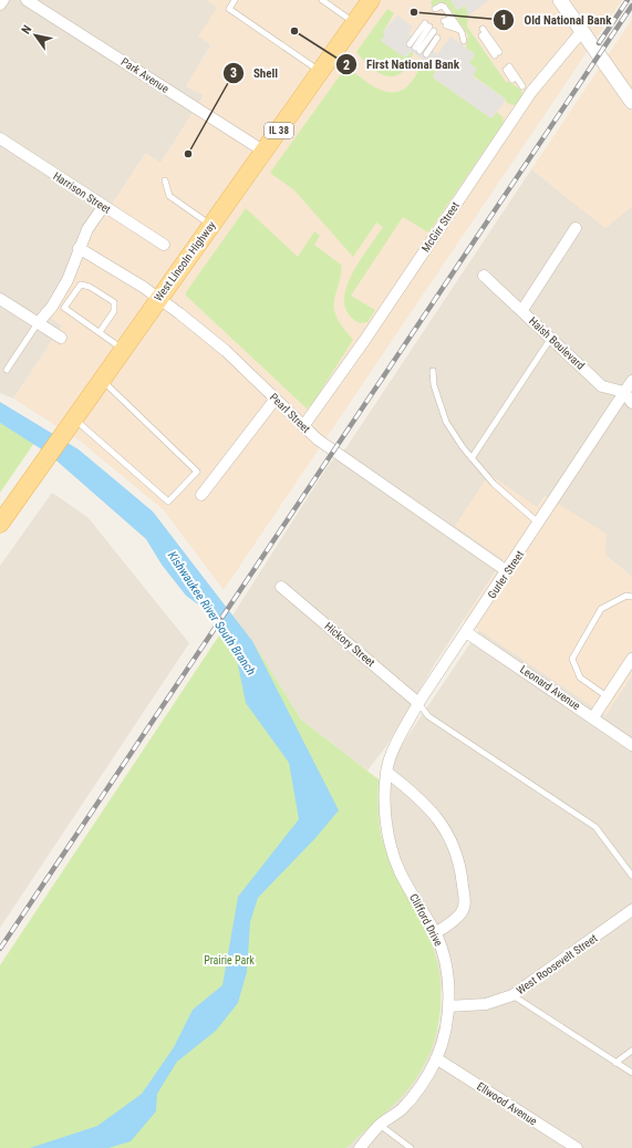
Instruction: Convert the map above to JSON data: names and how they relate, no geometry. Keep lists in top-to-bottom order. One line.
{"streets":{"main road":["IL 38","West Lincoln Highway"],"street":["Park Avenue","Harrison Street","McGirr Street","Haish Boulevard","Pearl Street","Gurler Street","Hickory Street","Leonard Avenue","Clifford Drive","West Roosevelt Street","Ellwood Avenue"]},"crossings":[["Park Avenue","West Lincoln Highway"],["McGirr Street","Pearl Street"],["West Lincoln Highway","Pearl Street"],["Haish Boulevard","Gurler Street"],["Pearl Street","Gurler Street"],["Gurler Street","Hickory Street"],["Gurler Street","Leonard Avenue"],["Gurler Street","Clifford Drive"],["Clifford Drive","West Roosevelt Street"],["Clifford Drive","Ellwood Avenue"]],"water":["Kishwaukee River South Branch"],"parks":["Prairie Park"],"places":["Old National Bank","First National Bank","Shell"],"north":"top left"}
